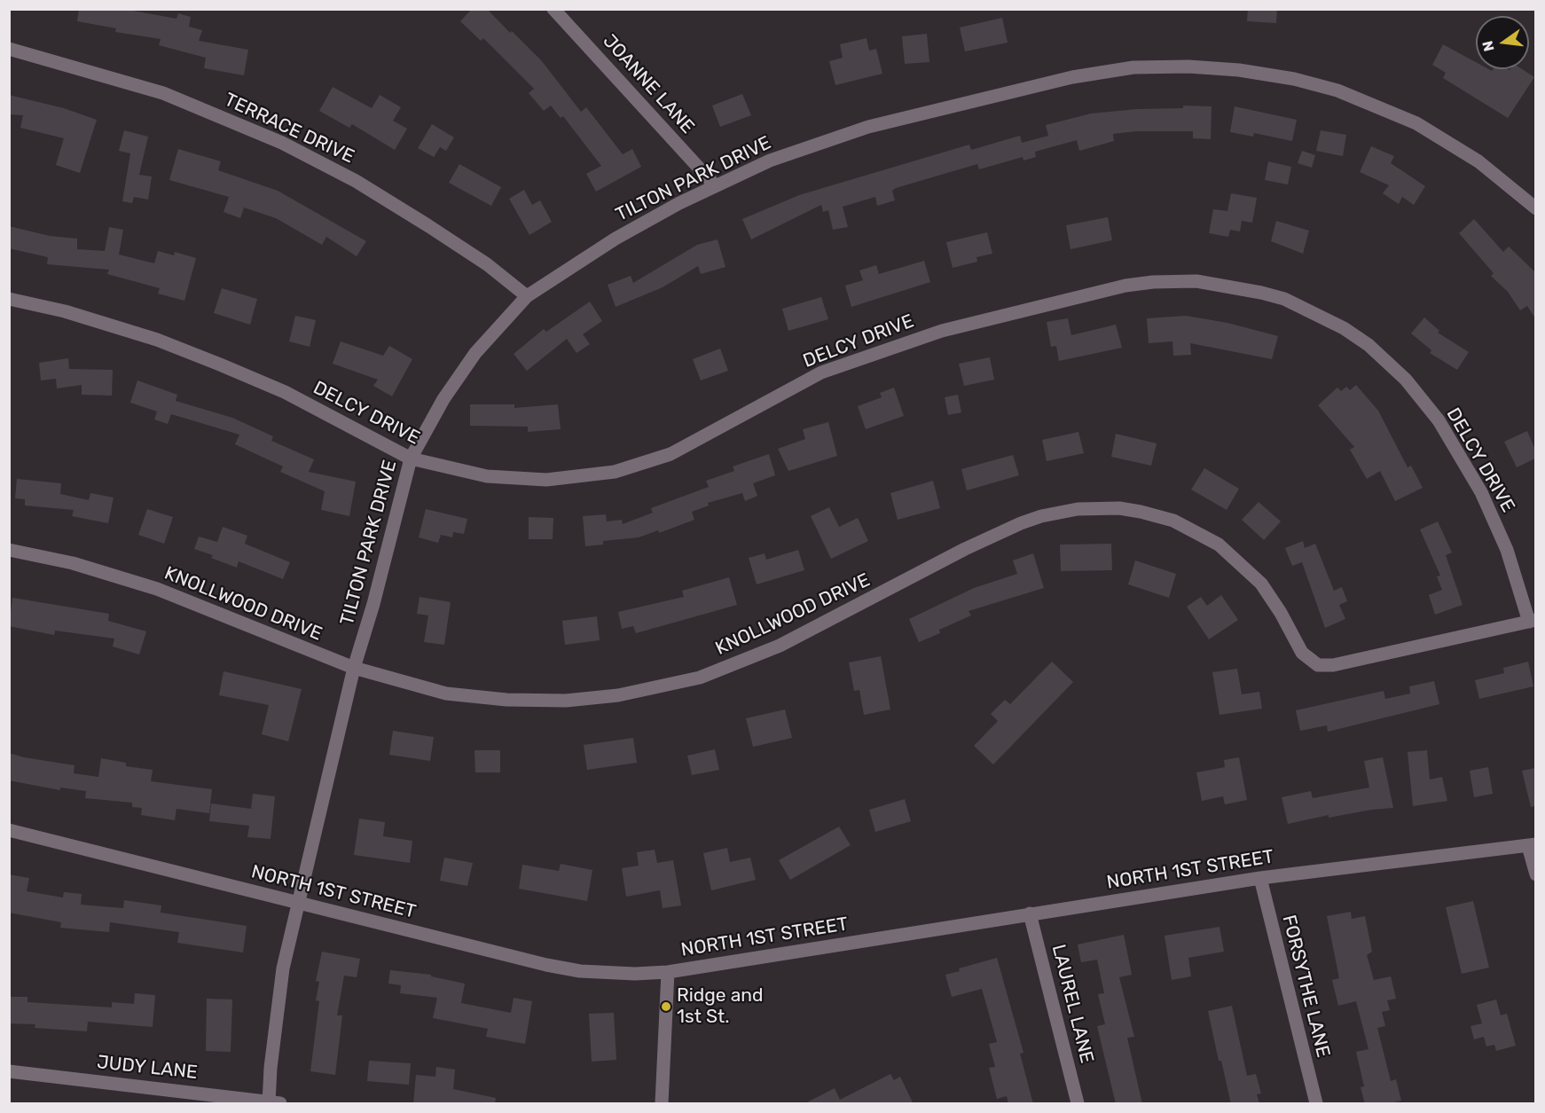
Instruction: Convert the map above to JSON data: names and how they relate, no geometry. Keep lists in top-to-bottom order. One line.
{"streets":{"street":["JOANNE LANE","TERRACE DRIVE","TILTON PARK DRIVE","DELCY DRIVE","KNOLLWOOD DRIVE","NORTH 1ST STREET","FORSYTHE LANE","LAUREL LANE","JUDY LANE"]},"crossings":[["JOANNE LANE","TILTON PARK DRIVE"],["TERRACE DRIVE","TILTON PARK DRIVE"],["TILTON PARK DRIVE","DELCY DRIVE"],["TILTON PARK DRIVE","KNOLLWOOD DRIVE"],["TILTON PARK DRIVE","NORTH 1ST STREET"],["TILTON PARK DRIVE","JUDY LANE"],["DELCY DRIVE","KNOLLWOOD DRIVE"],["NORTH 1ST STREET","FORSYTHE LANE"],["NORTH 1ST STREET","LAUREL LANE"]],"places":["Ridge and 1st St."],"north":"left"}
